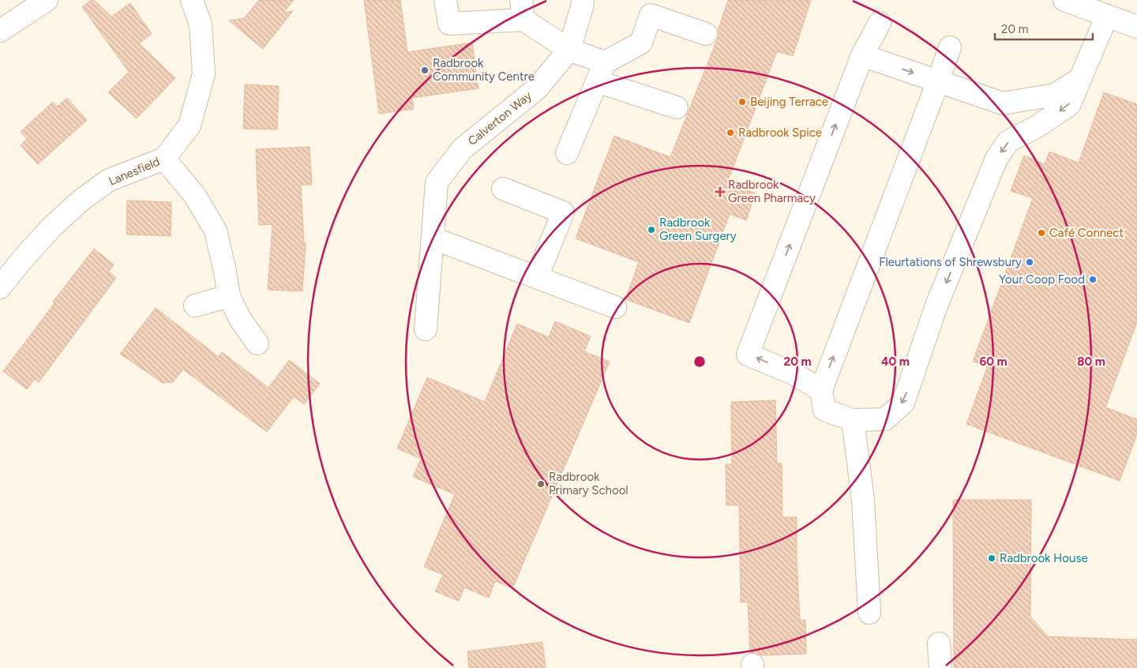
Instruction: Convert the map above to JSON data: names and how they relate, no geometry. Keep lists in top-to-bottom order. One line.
{"streets":{"street":["Calverton Way","Lanesfield"]},"places":{"other":["Radbrook Community Centre","Beijing Terrace","Radbrook Spice","Radbrook Green Surgery","Café Connect","Fleurtations of Shrewsbury","Your Coop Food","Radbrook Primary School","Radbrook House"],"health":["Radbrook Green Pharmacy"]},"scale_bar":"20 m","rings":["20 m","40 m","60 m","80 m"]}
